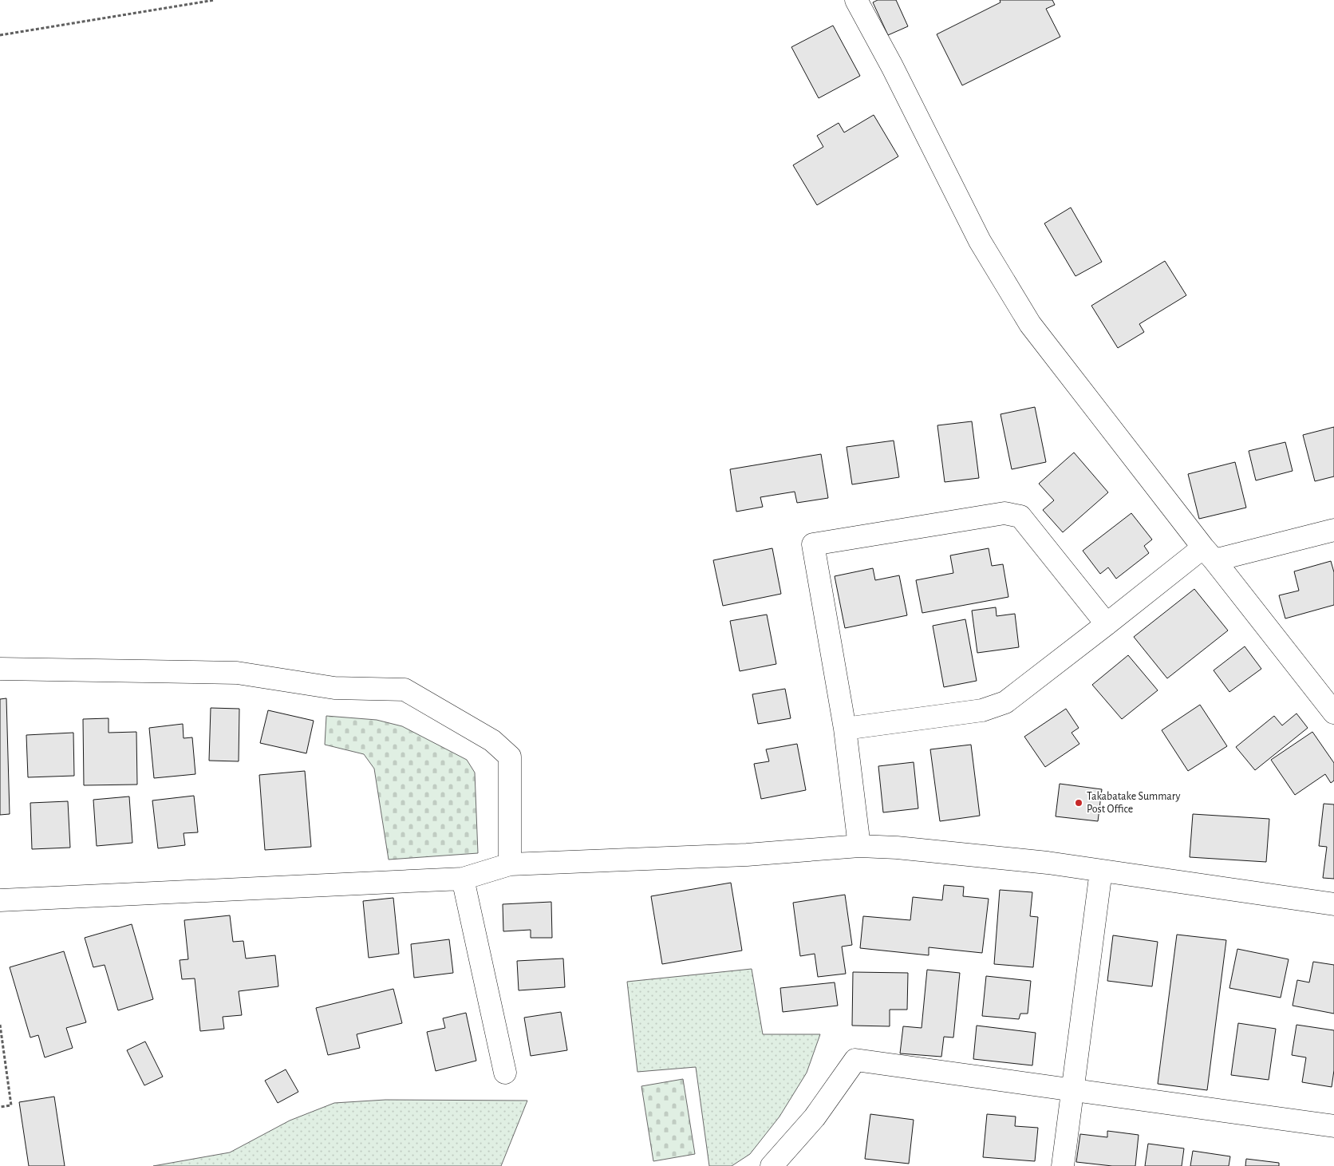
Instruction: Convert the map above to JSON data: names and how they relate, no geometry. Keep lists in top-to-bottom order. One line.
{"places":["Takabatake Summary Post Office"]}
